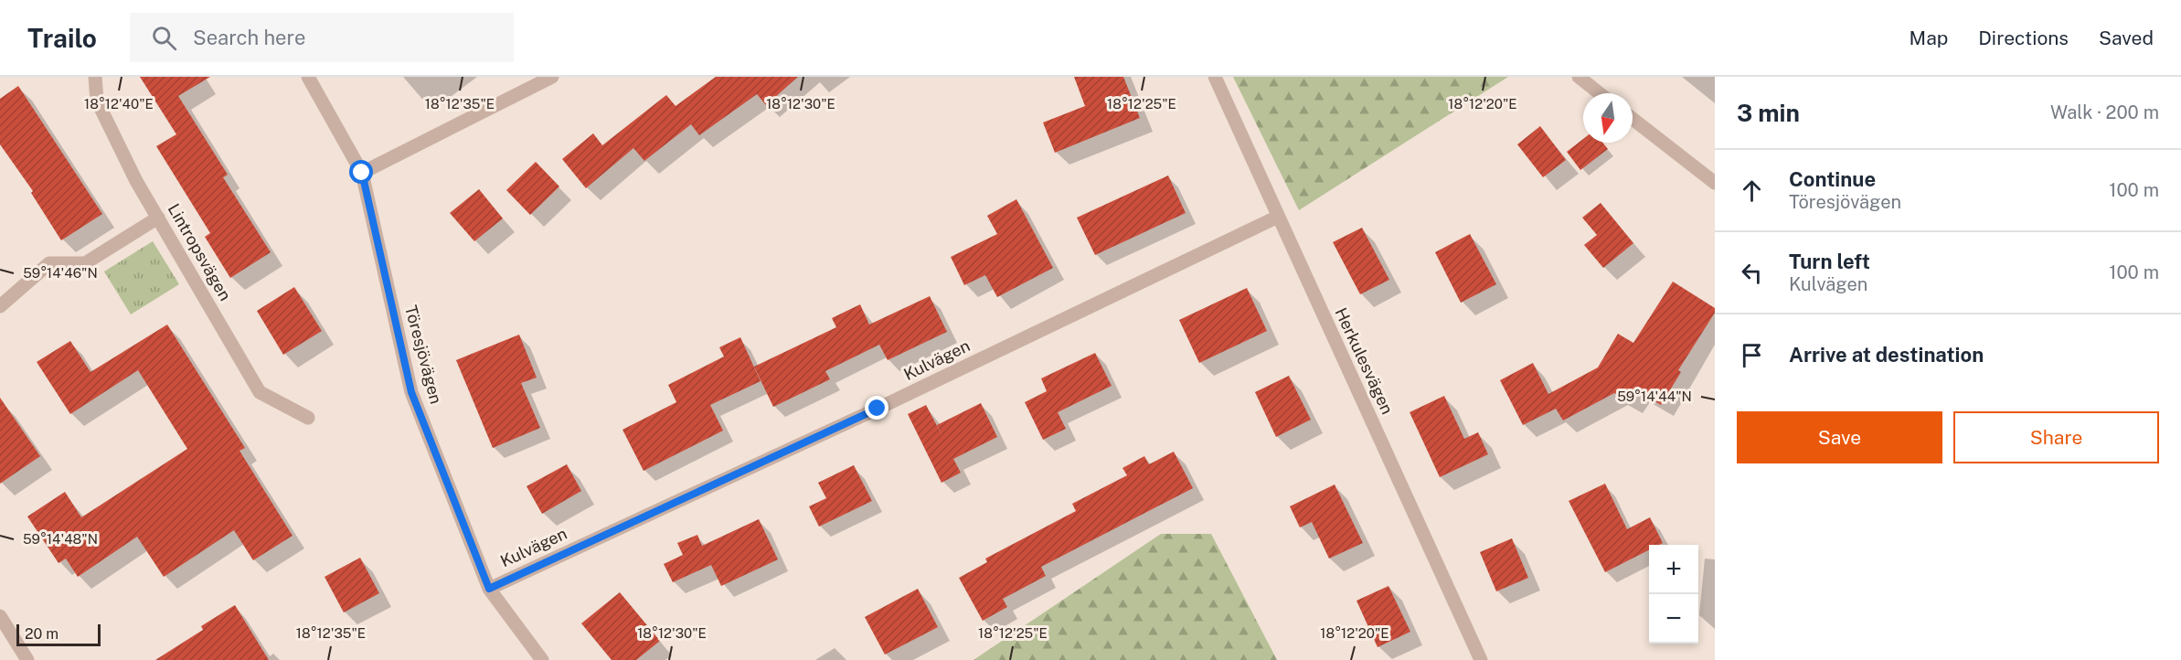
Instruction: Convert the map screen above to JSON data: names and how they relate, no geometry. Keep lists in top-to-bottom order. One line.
{"streets":{"street":["Lintropsvägen","Töresjövägen","Kulvägen","Herkulesvägen"]},"crossings":[["Töresjövägen","Kulvägen"],["Kulvägen","Herkulesvägen"]],"scale_bar":"20 m","north":"bottom","page":{"header":"Trailo","search":"Search here","nav":["Map","Directions","Saved"],"heading":["3 min","Walk · 200 m"],"list":[["Continue","Töresjövägen","100 m"],["Turn left","Kulvägen","100 m"],"Arrive at destination"],"buttons":["Save","Share"],"map_buttons":["+","−"],"scale":"20 m"},"coordinates":["18°12'35\"E","18°12'30\"E","18°12'25\"E","18°12'20\"E","18°12'40\"E","59°14'46\"N","59°14'44\"N","59°14'48\"N"]}
